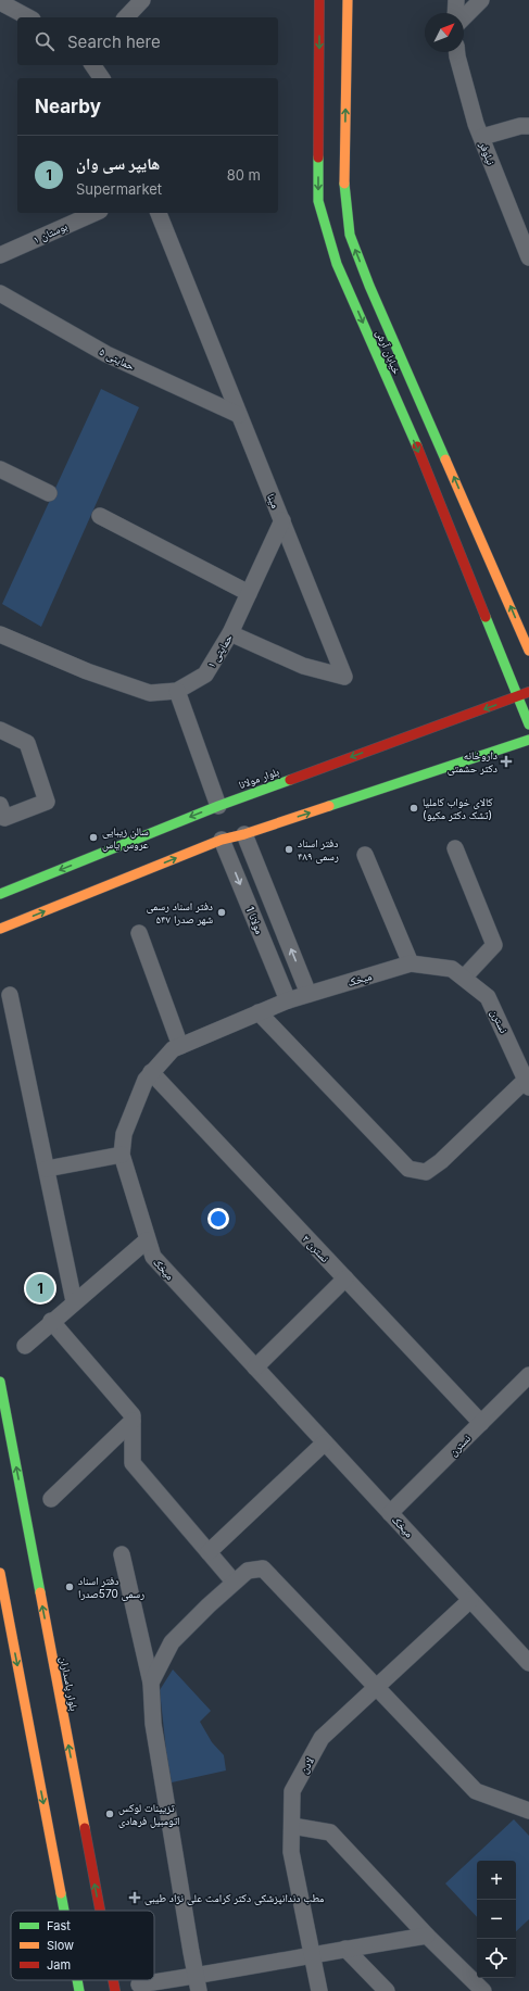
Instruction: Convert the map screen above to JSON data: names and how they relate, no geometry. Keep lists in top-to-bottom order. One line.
{"streets":{"main road":["خیابان آرش","بلوار مولانا","بلوار پاسداران"],"street":["نیلوفر","بوستان ۱","حمایتی ۵","مینا","حمایتی ۱","مولانا 1","میخک","نسترن","نسترن ۲","لادن"]},"crossings":[["خیابان آرش","بلوار مولانا"],["حمایتی ۵","مینا"],["مینا","حمایتی ۱"],["مولانا 1","میخک"],["میخک","نسترن"],["میخک","نسترن ۲"],["میخک","لادن"],["نسترن","نسترن ۲"]],"places":{"health":["داروخانه دکتر حشمتی","مطب دندانپزشکی دکتر کرامت علی نژاد طیبی"],"other":["کالای خواب کاملیا (تشک دکتر مکیو)","سالن زیبایی عروس یاس","دفتر اسناد رسمی ۴۸۹","دفتر اسناد رسمی ۵۴۷ شهر صدرا","دفتر اسناد رسمی 570صدرا","تزیینات لوکس اتومبیل فرهادی"]},"legend":["Fast","Slow","Jam"],"north":"top right","page":{"search":"Search here","heading":"Nearby","list":[{"mark":"1","name":"هایپر سی وان","note":"Supermarket","value":"80 m"}],"pins":"1","map_buttons":["+","−"]}}
